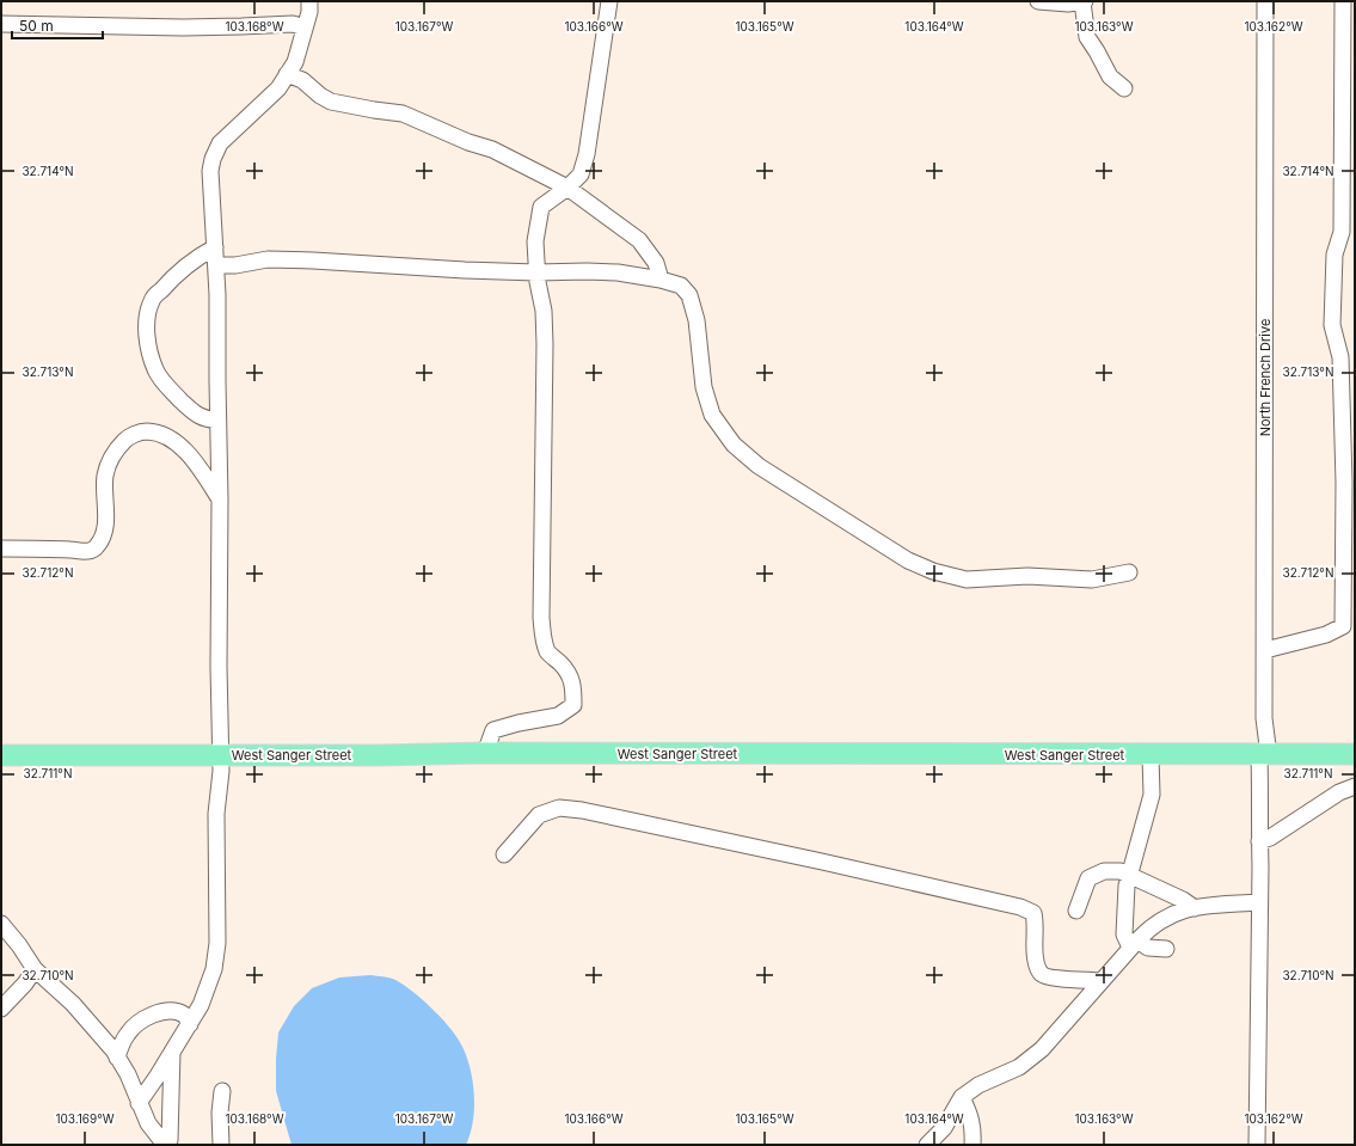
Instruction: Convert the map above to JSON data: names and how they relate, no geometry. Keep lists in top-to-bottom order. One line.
{"streets":{"main road":["West Sanger Street"],"street":["North French Drive"]},"crossings":[["North French Drive","West Sanger Street"]],"scale_bar":"50 m","coordinates":["103.168°W","103.167°W","103.166°W","103.165°W","103.164°W","103.163°W","103.162°W","32.714°N","32.713°N","32.712°N","32.711°N","32.710°N","103.169°W"]}
